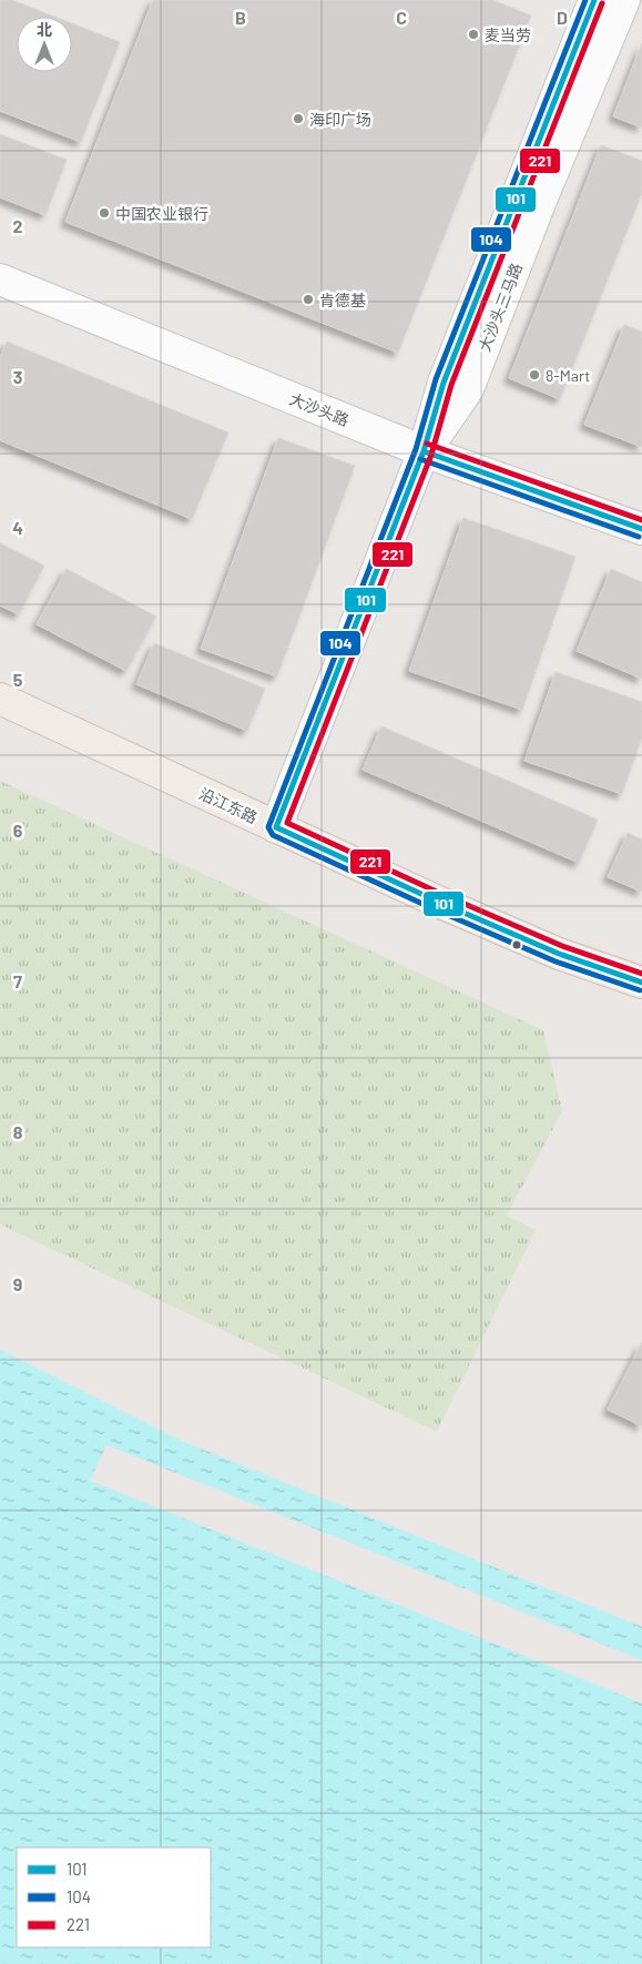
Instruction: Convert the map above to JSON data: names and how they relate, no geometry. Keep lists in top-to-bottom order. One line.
{"streets":{"main road":["沿江东路"],"street":["大沙头三马路","大沙头路"]},"crossings":[["大沙头三马路","大沙头路"],["大沙头三马路","沿江东路"]],"places":["麦当劳","海印广场","中国农业银行","肯德基","8-Mart"],"lines":["transit line 101","transit line 104","transit line 221"],"legend":["101","104","221"],"north":"top","grid":{"columns":["B","C","D"],"rows":["2","3","4","5","6","7","8","9"]}}
